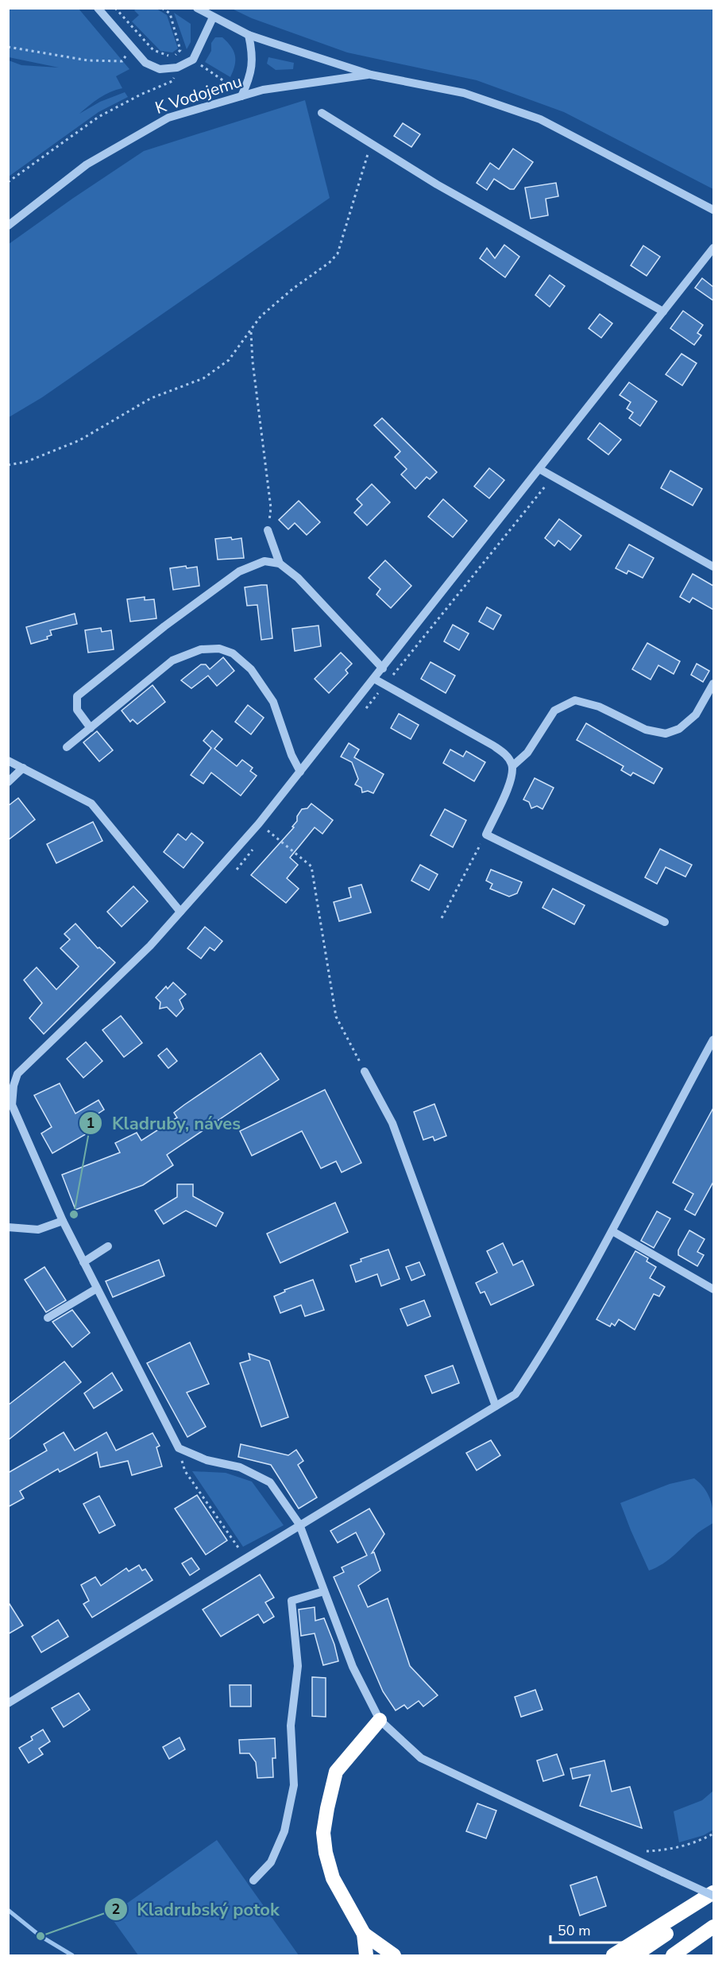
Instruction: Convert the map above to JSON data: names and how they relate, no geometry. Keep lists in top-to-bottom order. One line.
{"streets":{"street":["K Vodojemu"]},"places":["Kladruby, náves","Kladrubský potok"],"scale_bar":"50 m"}
